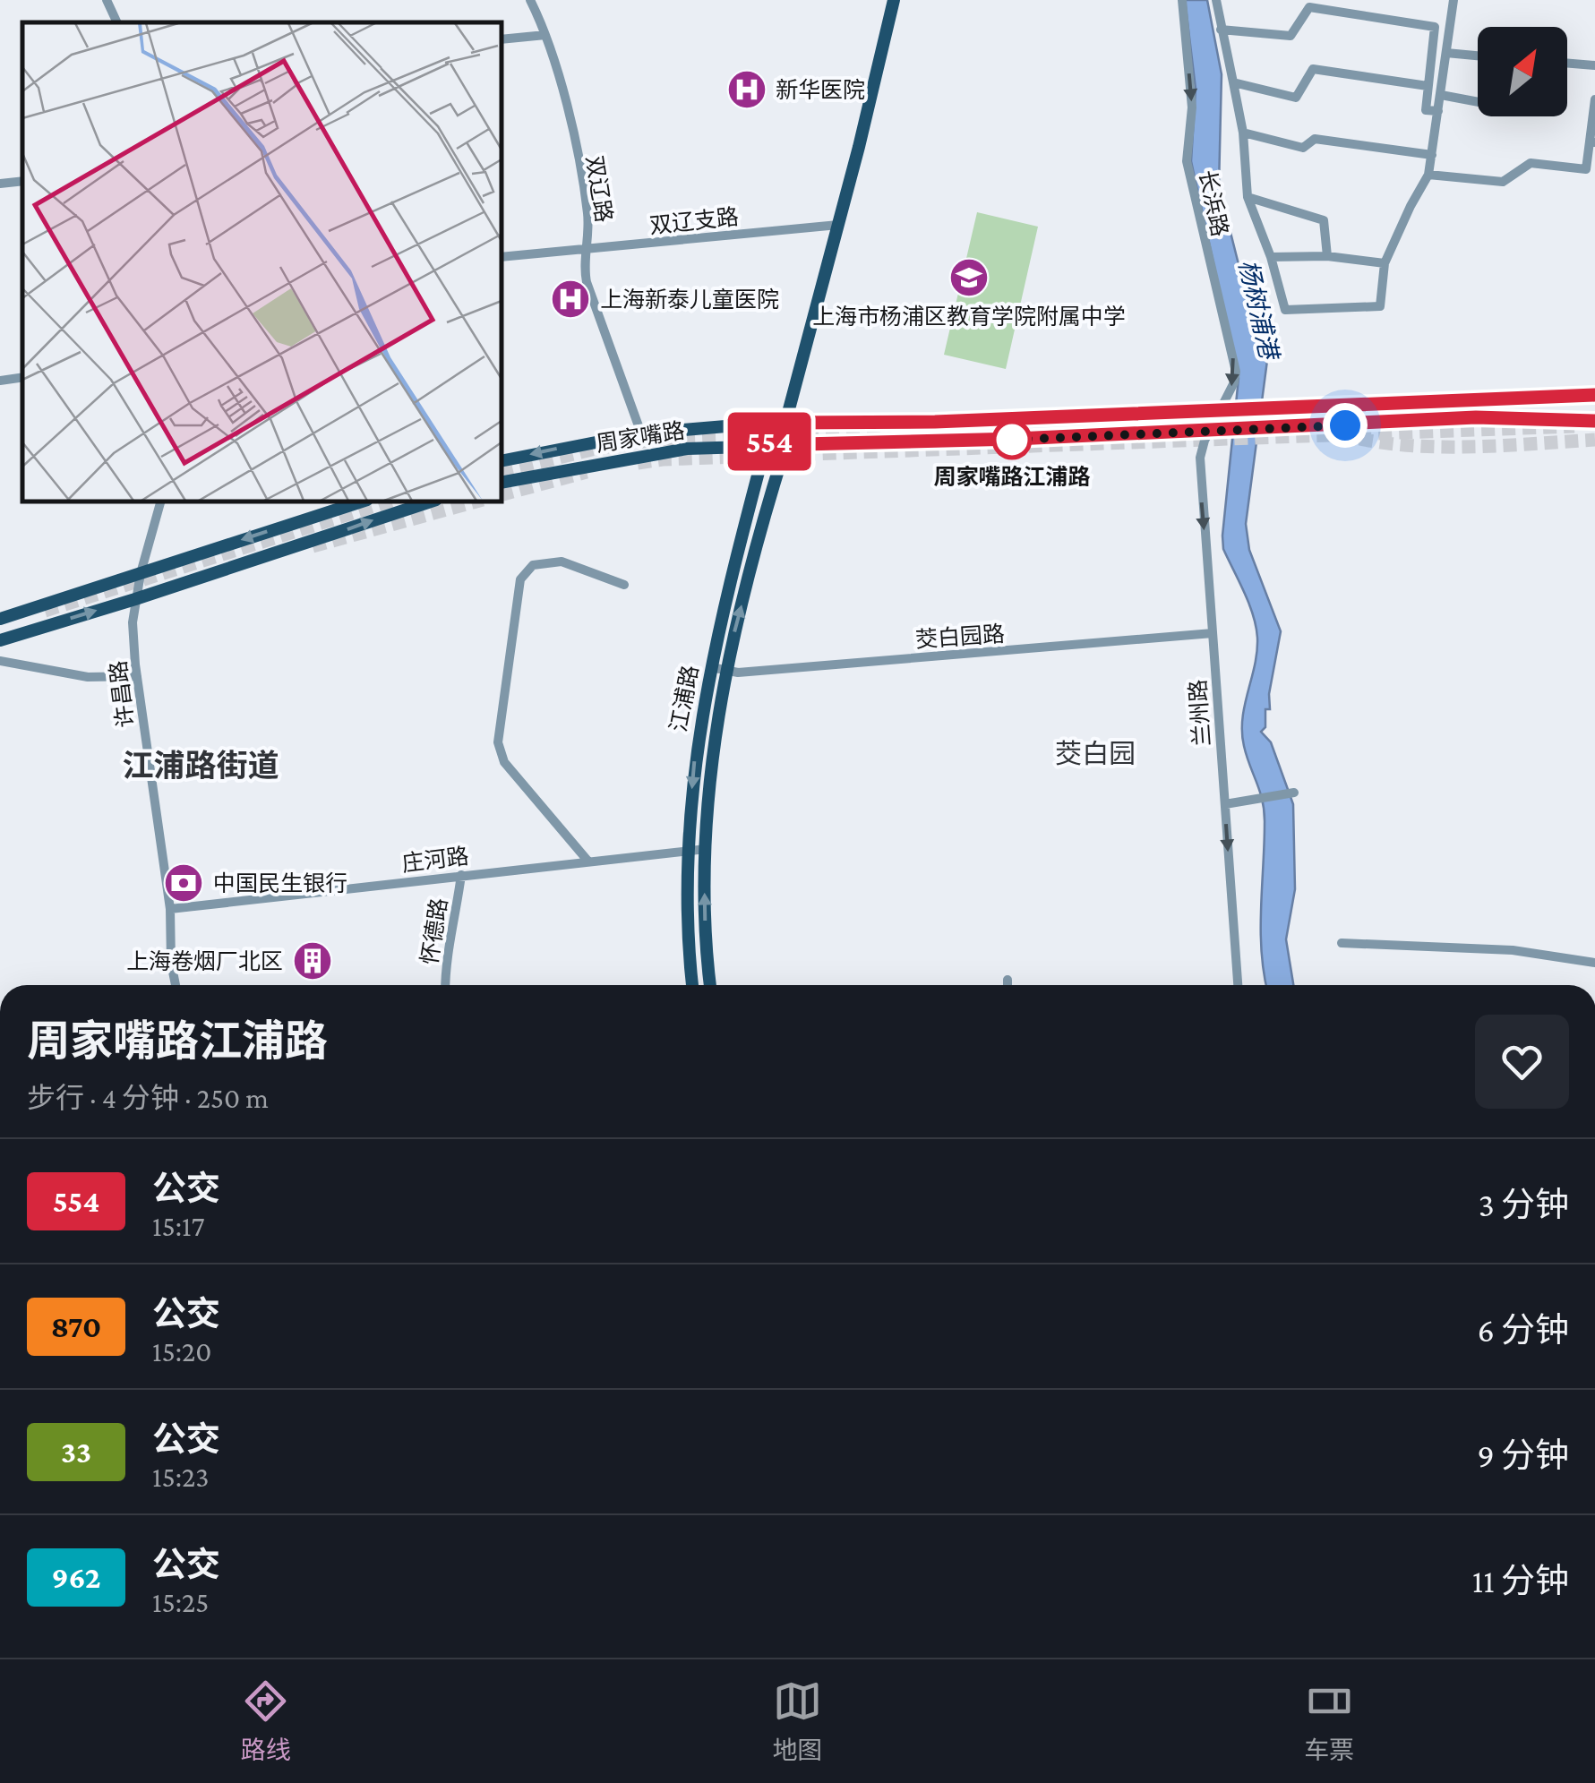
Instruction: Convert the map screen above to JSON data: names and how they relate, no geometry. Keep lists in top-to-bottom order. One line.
{"streets":{"main road":["周家嘴路","江浦路"],"street":["双辽路","长浜路","双辽支路","茭白园路","许昌路","兰州路","庄河路","怀德路"]},"crossings":[["双辽路","双辽支路"],["双辽路","周家嘴路"],["长浜路","周家嘴路"],["长浜路","兰州路"],["双辽支路","江浦路"],["周家嘴路","江浦路"],["周家嘴路","兰州路"],["茭白园路","江浦路"],["茭白园路","兰州路"],["许昌路","庄河路"],["江浦路","庄河路"],["庄河路","怀德路"]],"one_way":["兰州路"],"districts":["茭白园","江浦路街道"],"water":["杨树浦港"],"places":{"hospital":["新华医院","上海新泰儿童医院"],"school or university":["上海市杨浦区教育学院附属中学"],"other":["周家嘴路江浦路"],"bank":["中国民生银行"],"building":["上海卷烟厂北区"]},"lines":["bus line 554"],"north":"top right","page":{"on_map":"554","heading":["周家嘴路江浦路","步行 · 4 分钟 · 250 m"],"list":[{"mark":"554","name":"公交","note":"15:17","value":"3 分钟"},{"mark":"870","name":"公交","note":"15:20","value":"6 分钟"},{"mark":"33","name":"公交","note":"15:23","value":"9 分钟"},{"mark":"962","name":"公交","note":"15:25","value":"11 分钟"}],"tabs":["路线","地图","车票"]}}
